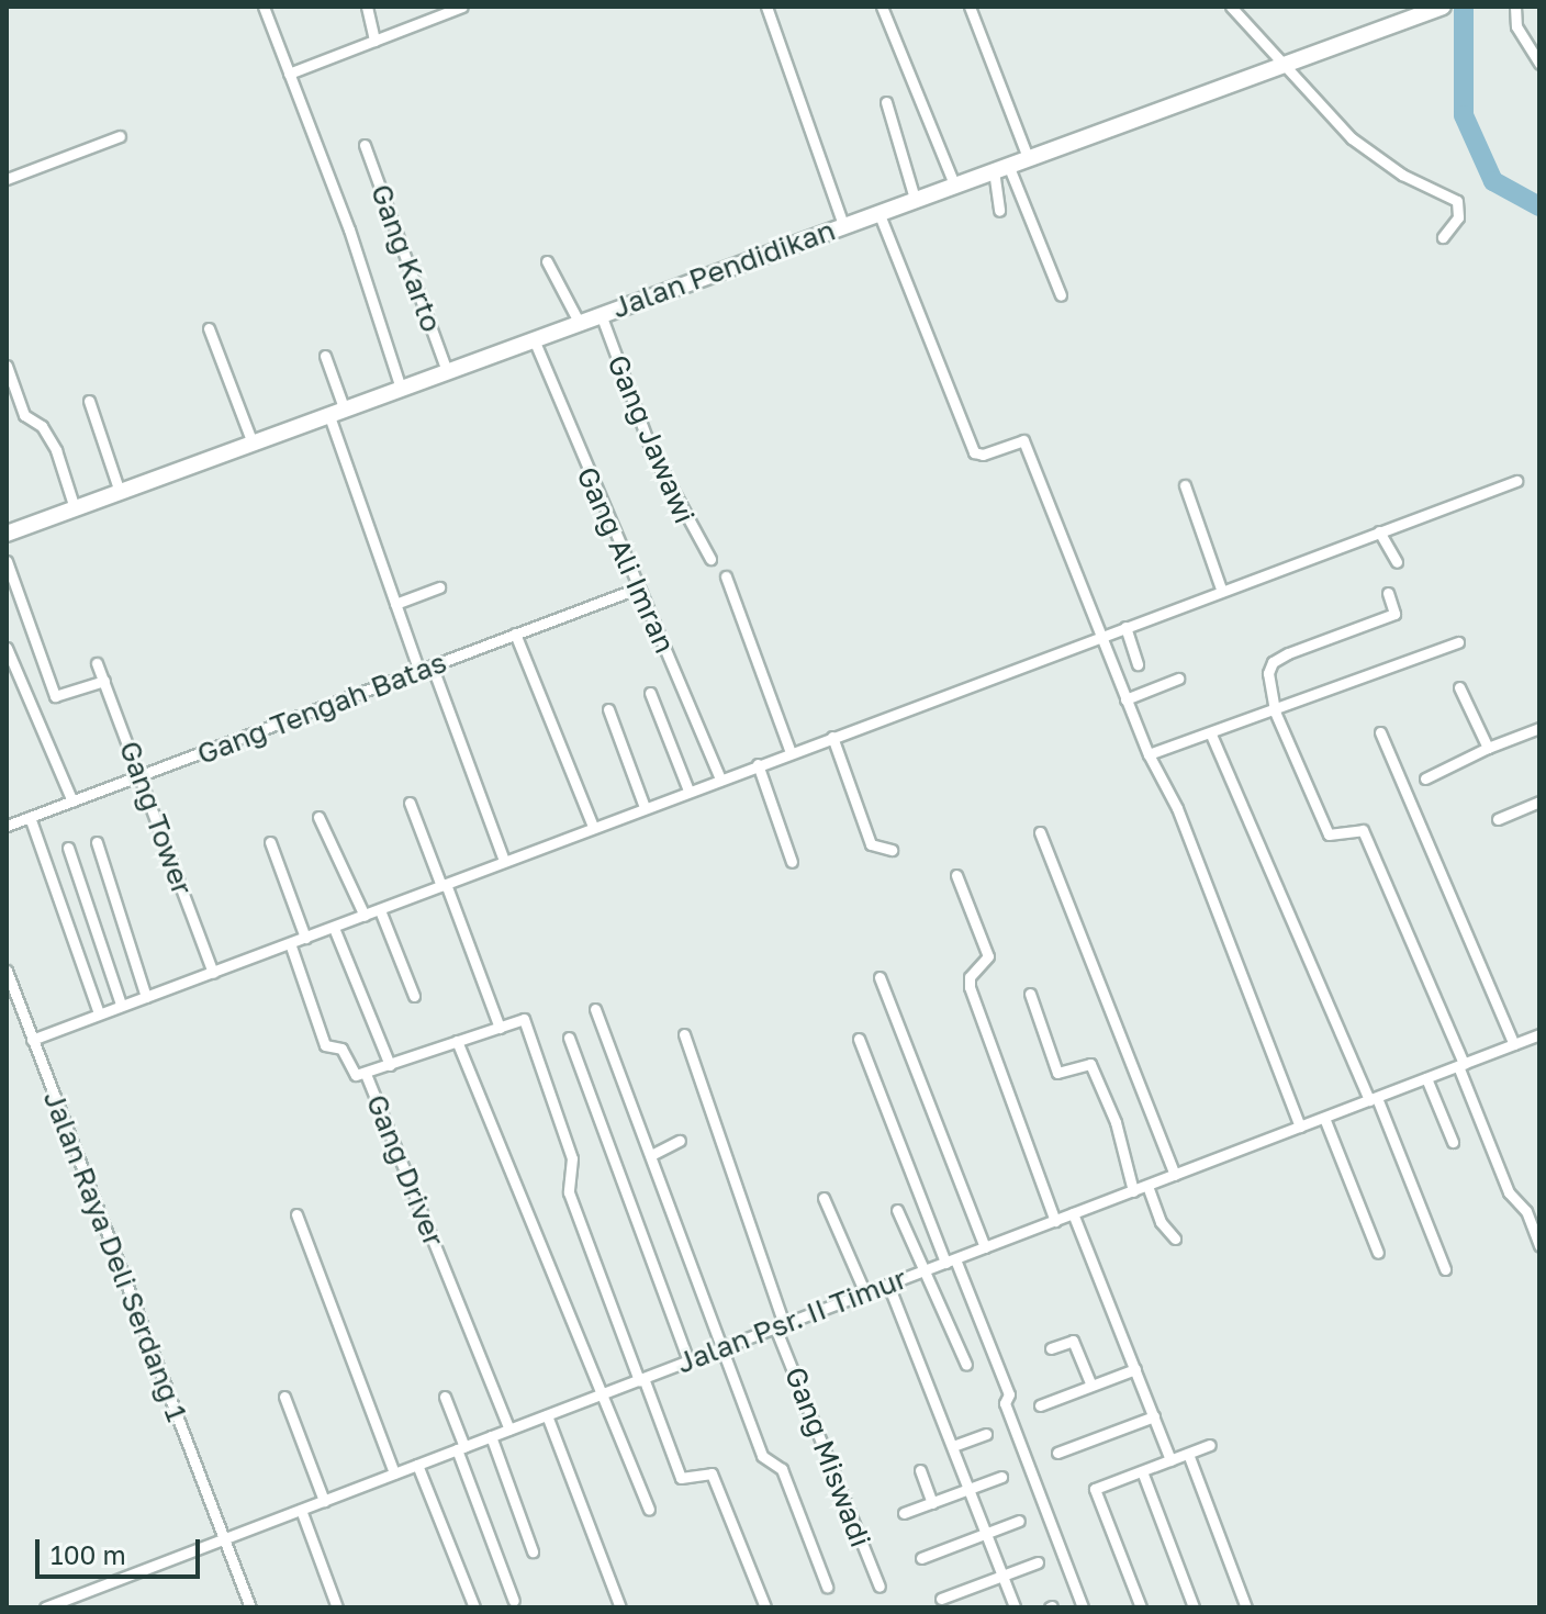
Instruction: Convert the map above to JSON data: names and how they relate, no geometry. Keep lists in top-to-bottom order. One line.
{"streets":{"main road":["Jalan Pendidikan"],"street":["Gang Karto","Gang Jawawi","Gang Ali Imran","Gang Tengah Batas","Gang Tower","Gang Driver","Jalan Raya Deli Serdang 1","Jalan Psr. II Timur","Gang Miswadi"]},"crossings":[["Gang Karto","Jalan Pendidikan"],["Jalan Pendidikan","Gang Jawawi"],["Jalan Pendidikan","Gang Ali Imran"],["Gang Ali Imran","Gang Tengah Batas"],["Gang Tengah Batas","Gang Tower"],["Gang Driver","Jalan Psr. II Timur"],["Jalan Raya Deli Serdang 1","Jalan Psr. II Timur"],["Jalan Psr. II Timur","Gang Miswadi"]],"scale_bar":"100 m"}
